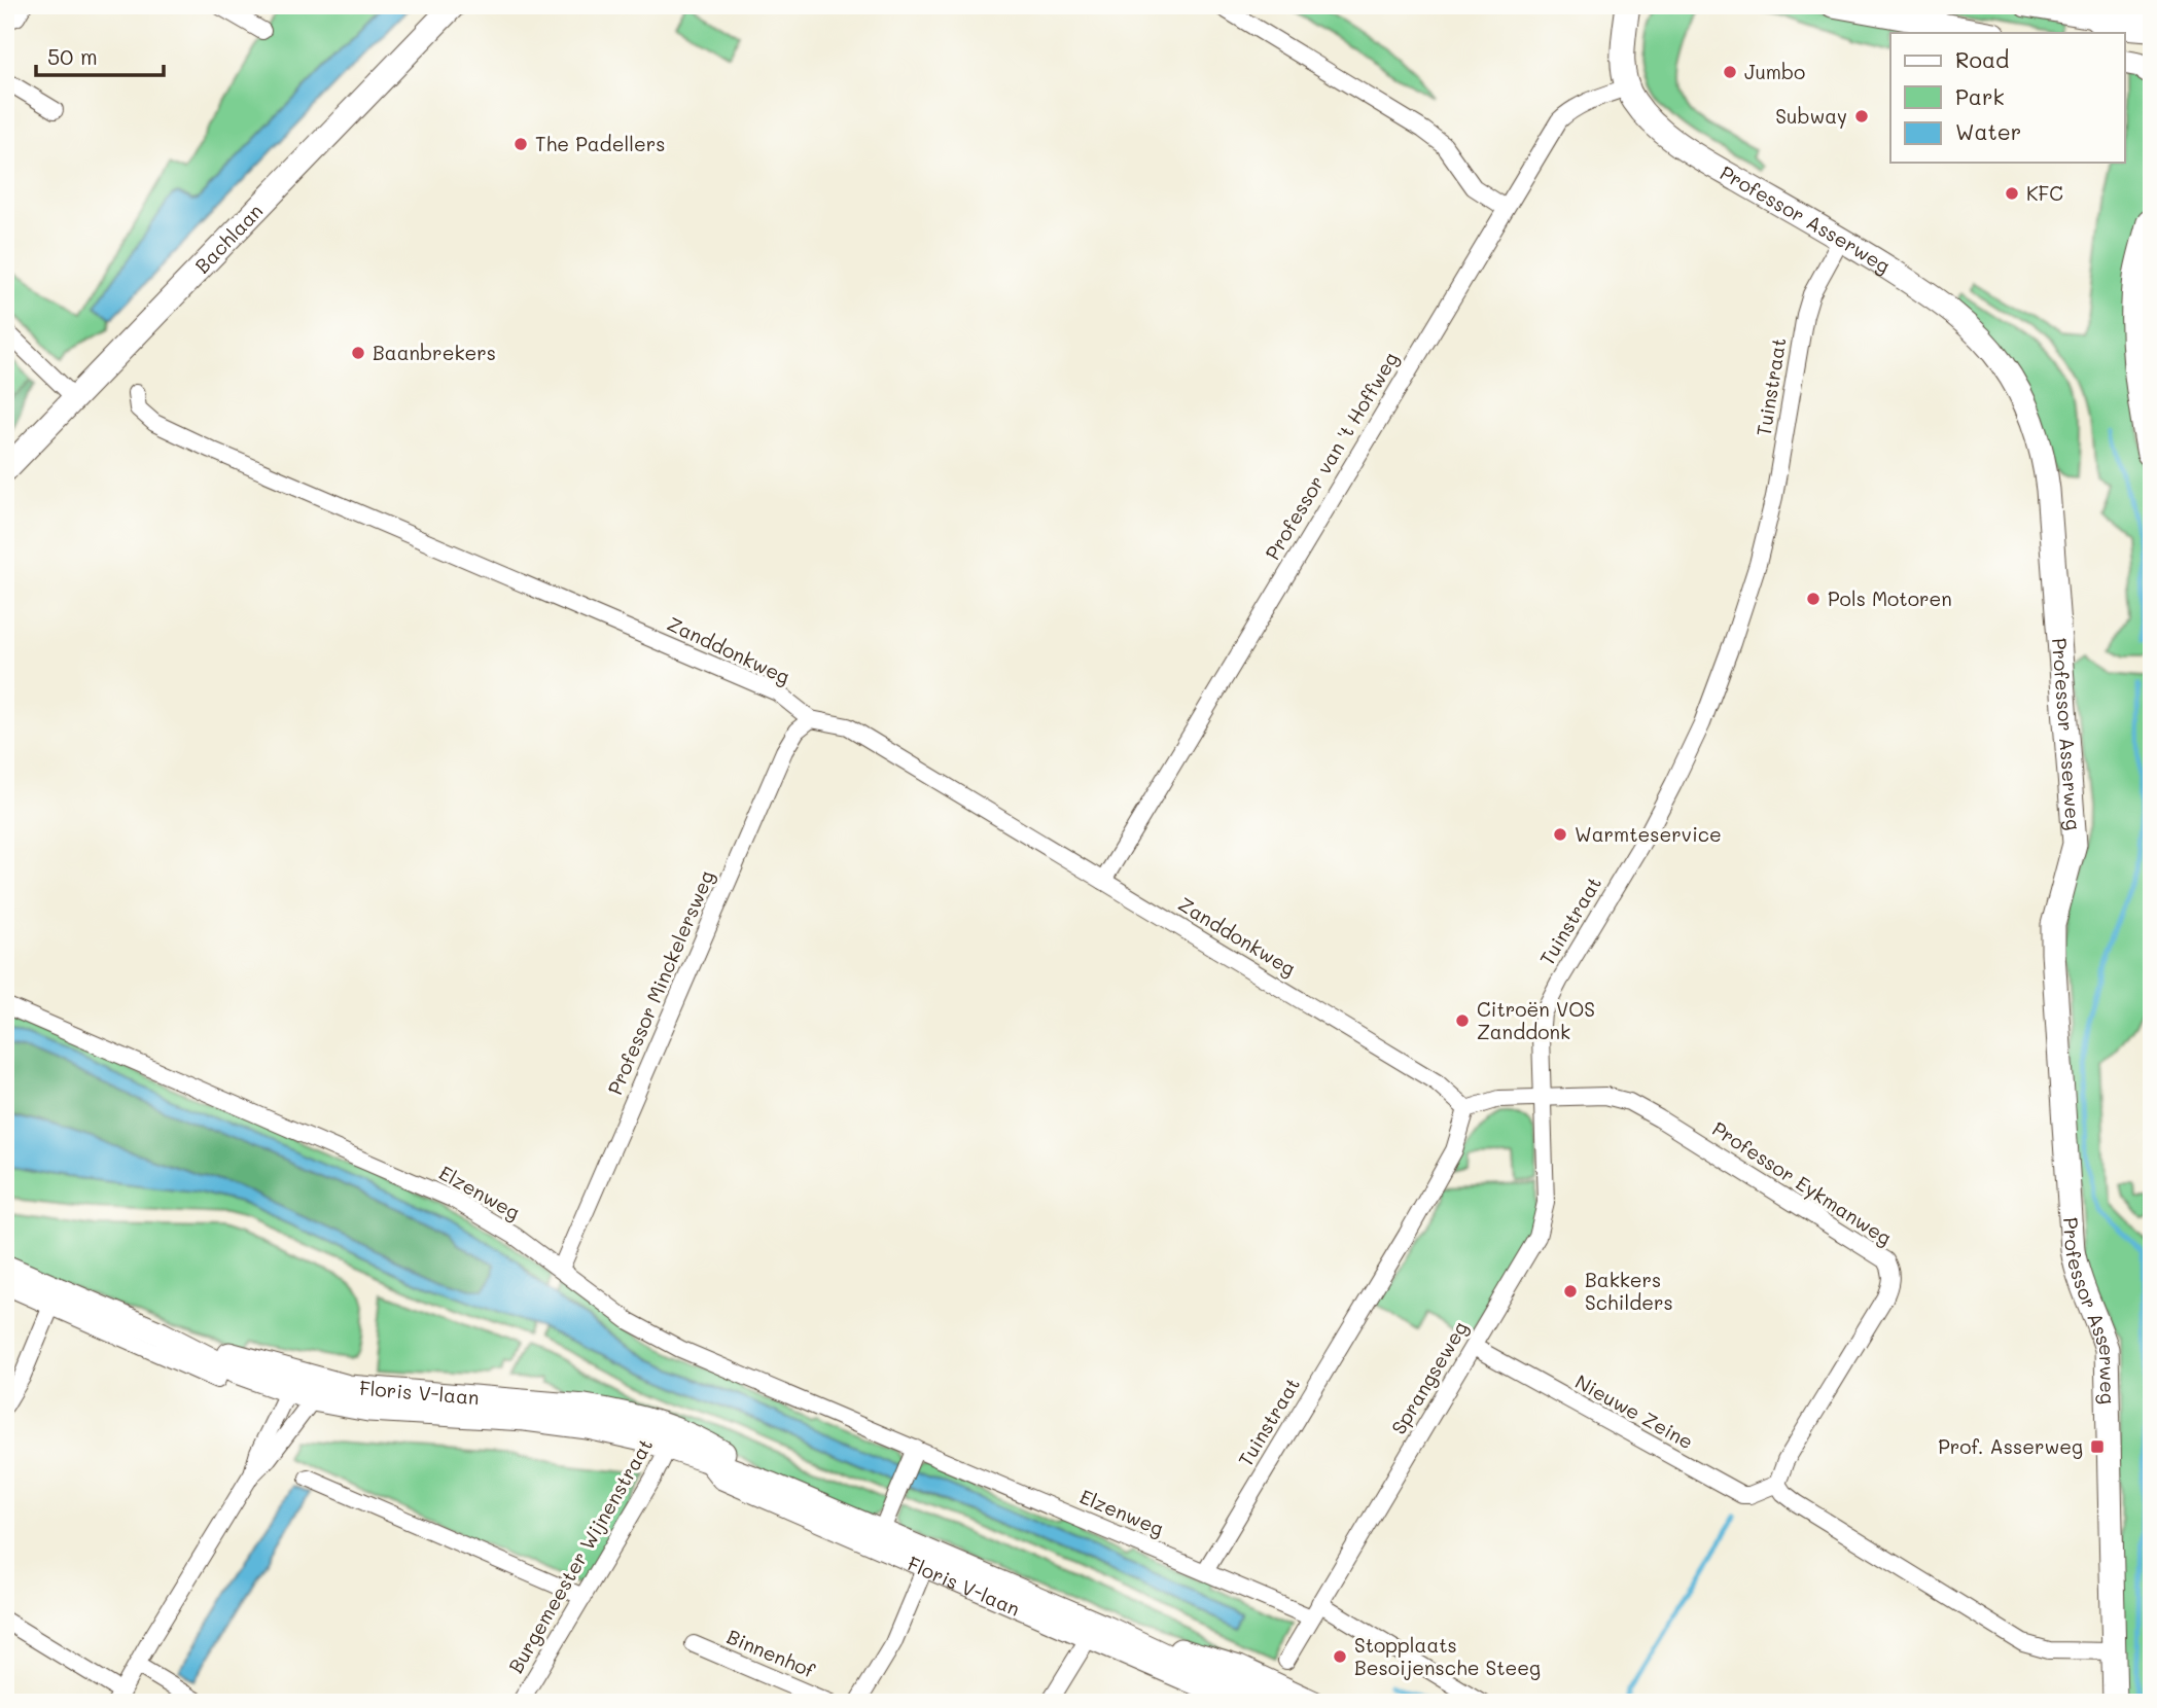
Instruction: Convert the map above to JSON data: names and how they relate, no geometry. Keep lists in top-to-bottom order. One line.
{"streets":{"street":["Professor Asserweg","Bachlaan","Tuinstraat","Professor van 't Hoffweg","Zanddonkweg","Professor Minckelersweg","Professor Eykmanweg","Elzenweg","Sprangseweg","Floris V-laan","Nieuwe Zeine","Burgemeester Wijnenstraat","Binnenhof"]},"crossings":[["Professor Asserweg","Tuinstraat"],["Professor Asserweg","Professor van 't Hoffweg"],["Tuinstraat","Zanddonkweg"],["Tuinstraat","Professor Eykmanweg"],["Tuinstraat","Elzenweg"],["Tuinstraat","Sprangseweg"],["Professor van 't Hoffweg","Zanddonkweg"],["Zanddonkweg","Professor Minckelersweg"],["Professor Minckelersweg","Elzenweg"],["Professor Eykmanweg","Sprangseweg"],["Professor Eykmanweg","Nieuwe Zeine"],["Elzenweg","Sprangseweg"],["Sprangseweg","Nieuwe Zeine"],["Floris V-laan","Burgemeester Wijnenstraat"]],"places":{"other":["Jumbo","Subway","The Padellers","KFC","Baanbrekers","Pols Motoren","Warmteservice","Citroën VOS Zanddonk","Bakkers Schilders","Stopplaats Besoijensche Steeg"],"transit":["Prof. Asserweg"]},"legend":["Road","Park","Water"],"scale_bar":"50 m"}
